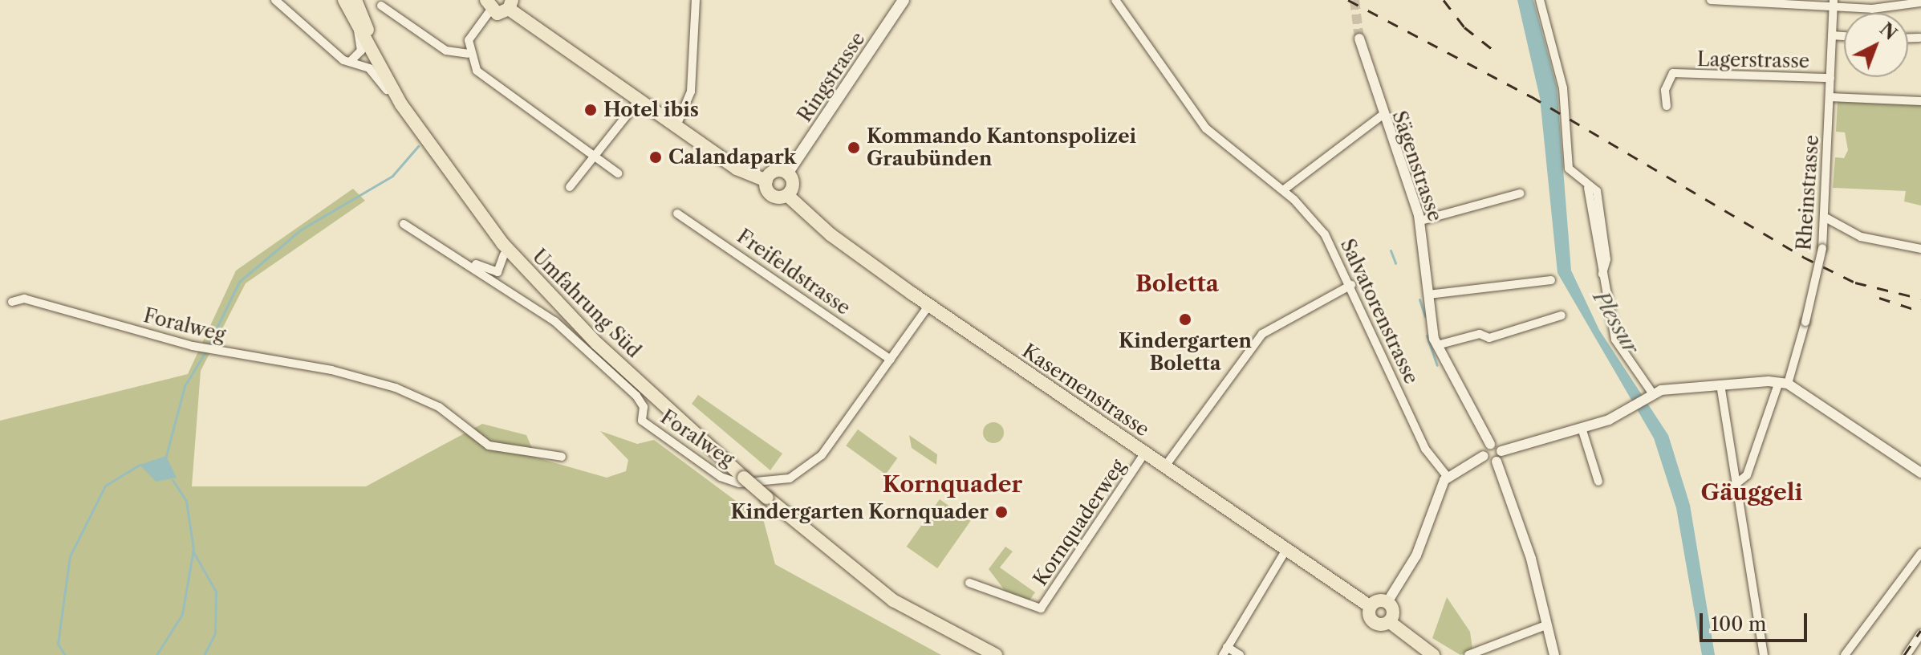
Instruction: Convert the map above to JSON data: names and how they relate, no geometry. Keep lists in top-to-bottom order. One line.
{"streets":{"main road":["Ringstrasse","Umfahrung Süd","Kasernenstrasse"],"street":["Lagerstrasse","Sägenstrasse","Rheinstrasse","Freifeldstrasse","Salvatorenstrasse","Foralweg","Kornquaderweg"]},"crossings":[["Lagerstrasse","Rheinstrasse"],["Ringstrasse","Kasernenstrasse"],["Freifeldstrasse","Foralweg"],["Foralweg","Kasernenstrasse"],["Kasernenstrasse","Kornquaderweg"]],"districts":["Boletta","Kornquader","Gäuggeli"],"water":["Plessur"],"places":["Hotel ibis","Kommando Kantonspolizei Graubünden","Calandapark","Kindergarten Boletta","Kindergarten Kornquader"],"scale_bar":"100 m","north":"top right"}
